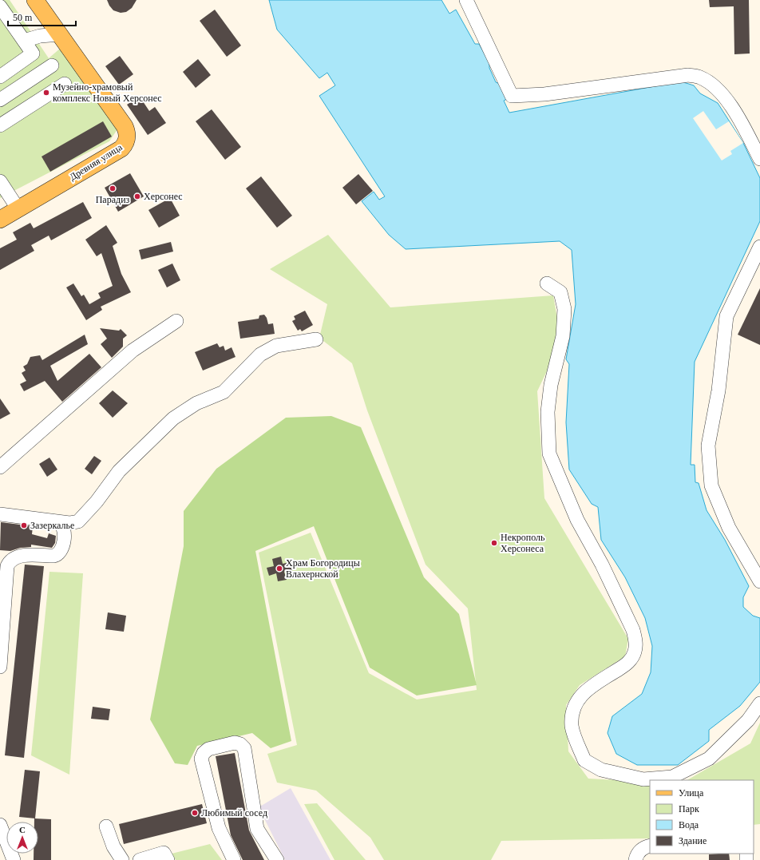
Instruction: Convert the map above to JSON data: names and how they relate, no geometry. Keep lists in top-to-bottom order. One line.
{"streets":{"main road":["Древняя улица"]},"places":["Музейно-храмовый комплекс Новый Херсонес","Парадиз","Херсонес","Зазеркалье","Некрополь Херсонеса","Храм Богородицы Влахернской","Любимый сосед"],"legend":["Улица","Парк","Вода","Здание"],"scale_bar":"50 m","north":"top"}
